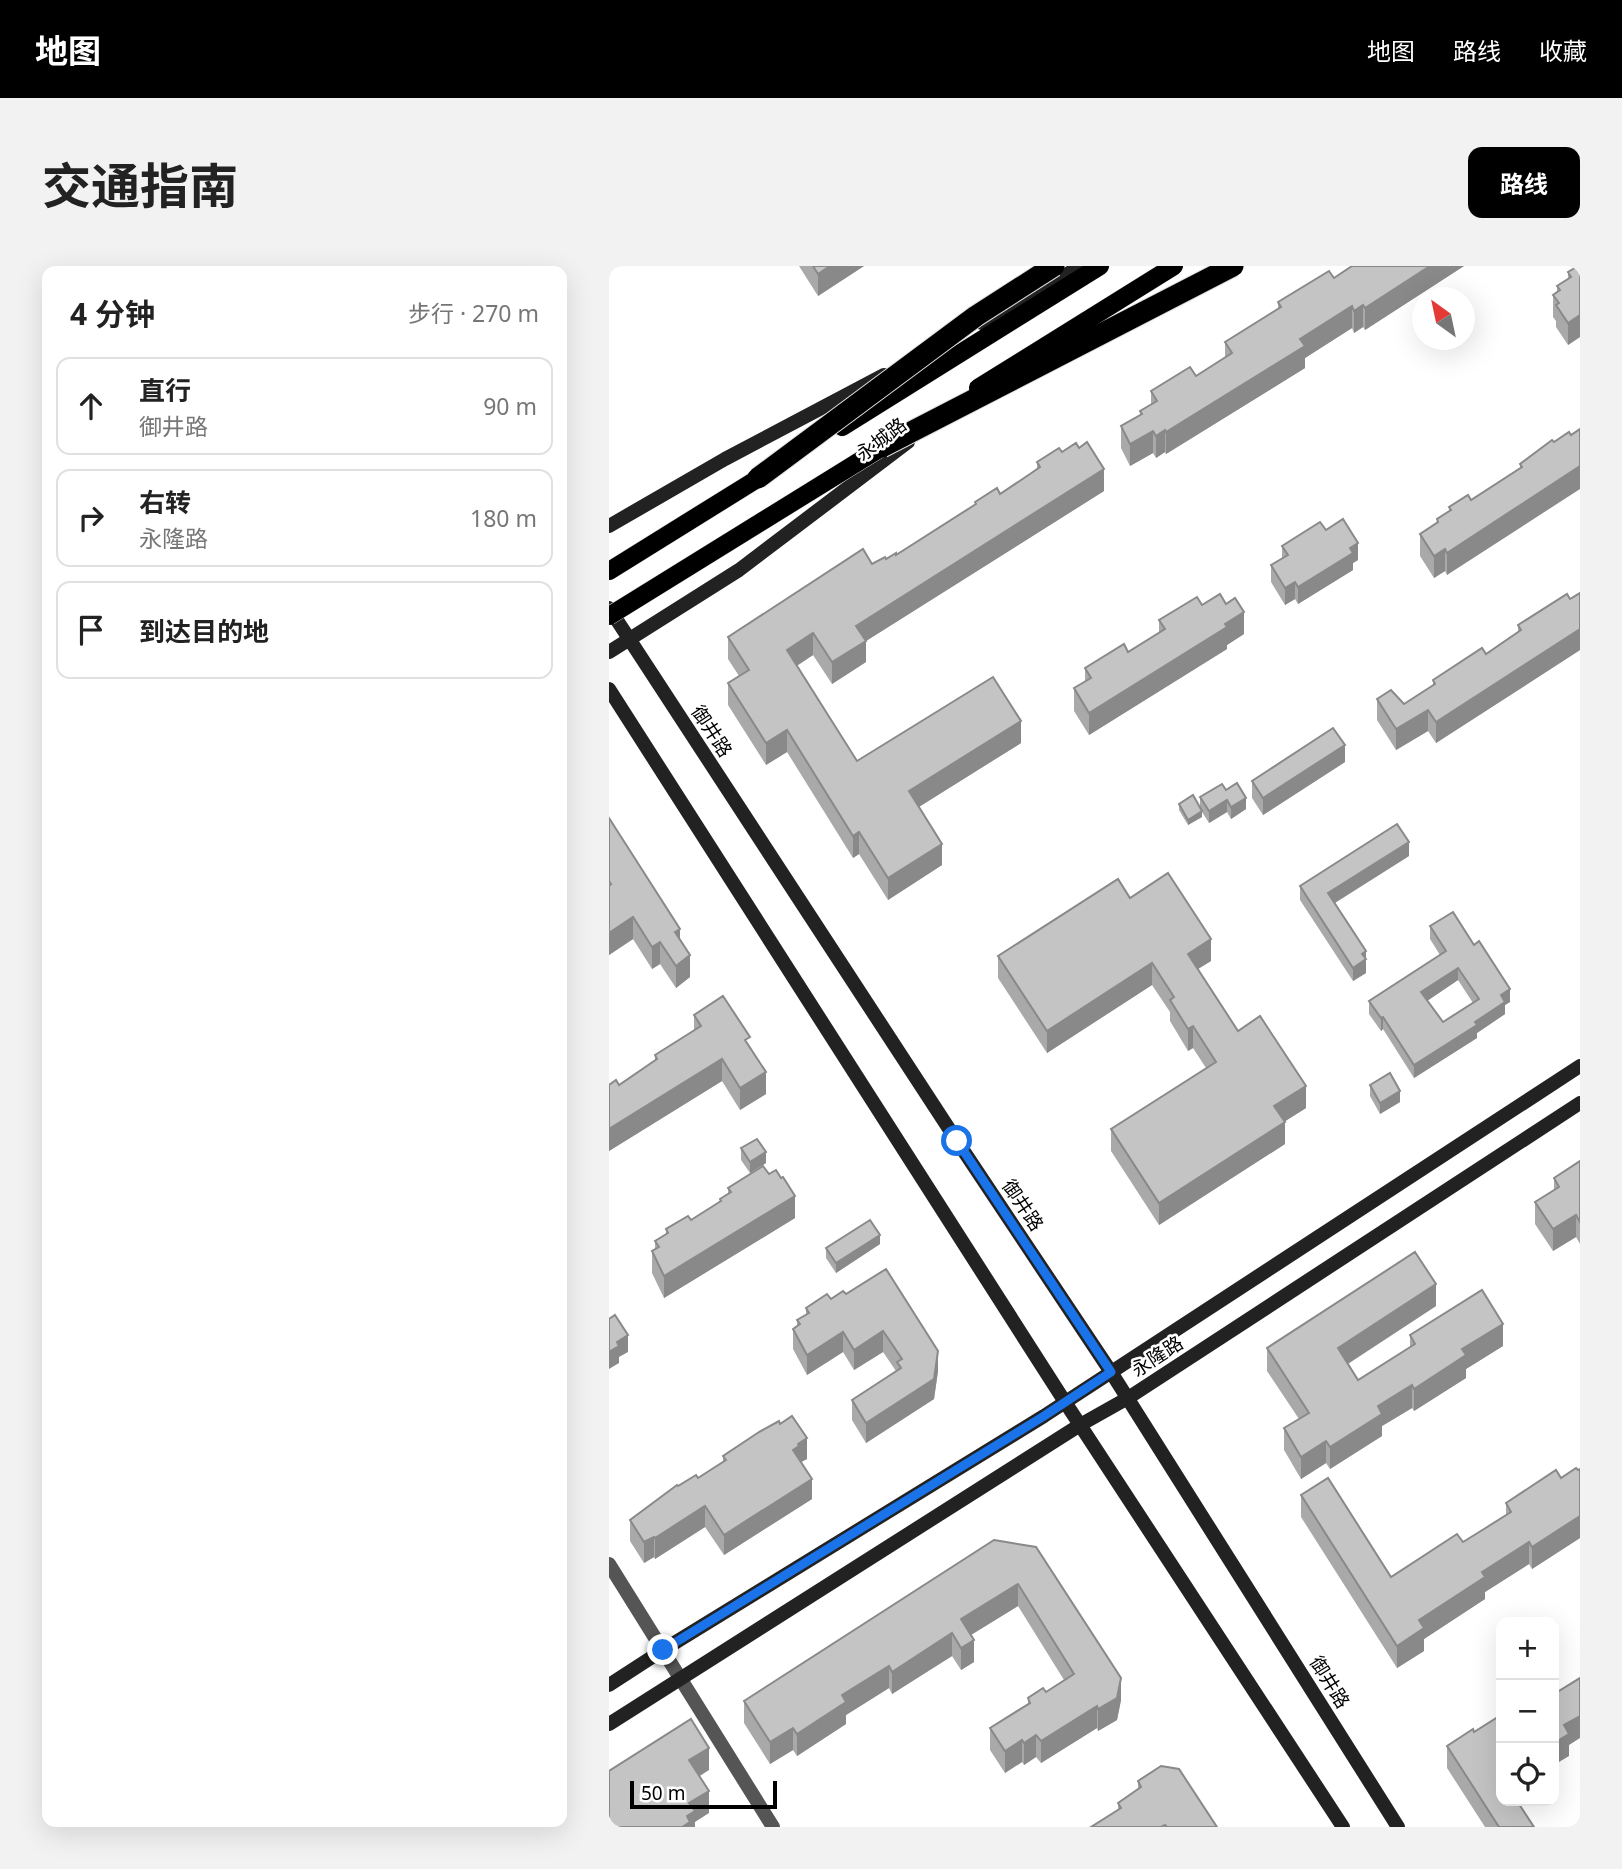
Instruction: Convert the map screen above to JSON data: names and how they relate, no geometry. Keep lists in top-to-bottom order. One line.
{"streets":{"street":["永城路","御井路","永隆路"]},"crossings":[["永城路","御井路"],["御井路","永隆路"]],"scale_bar":"50 m","north":"top left","page":{"header":"地图","nav":["地图","路线","收藏"],"title":"交通指南","buttons":"路线","heading":["4 分钟","步行 · 270 m"],"list":[["直行","御井路","90 m"],["右转","永隆路","180 m"],"到达目的地"],"map_buttons":["+","−"],"scale":"50 m"}}
